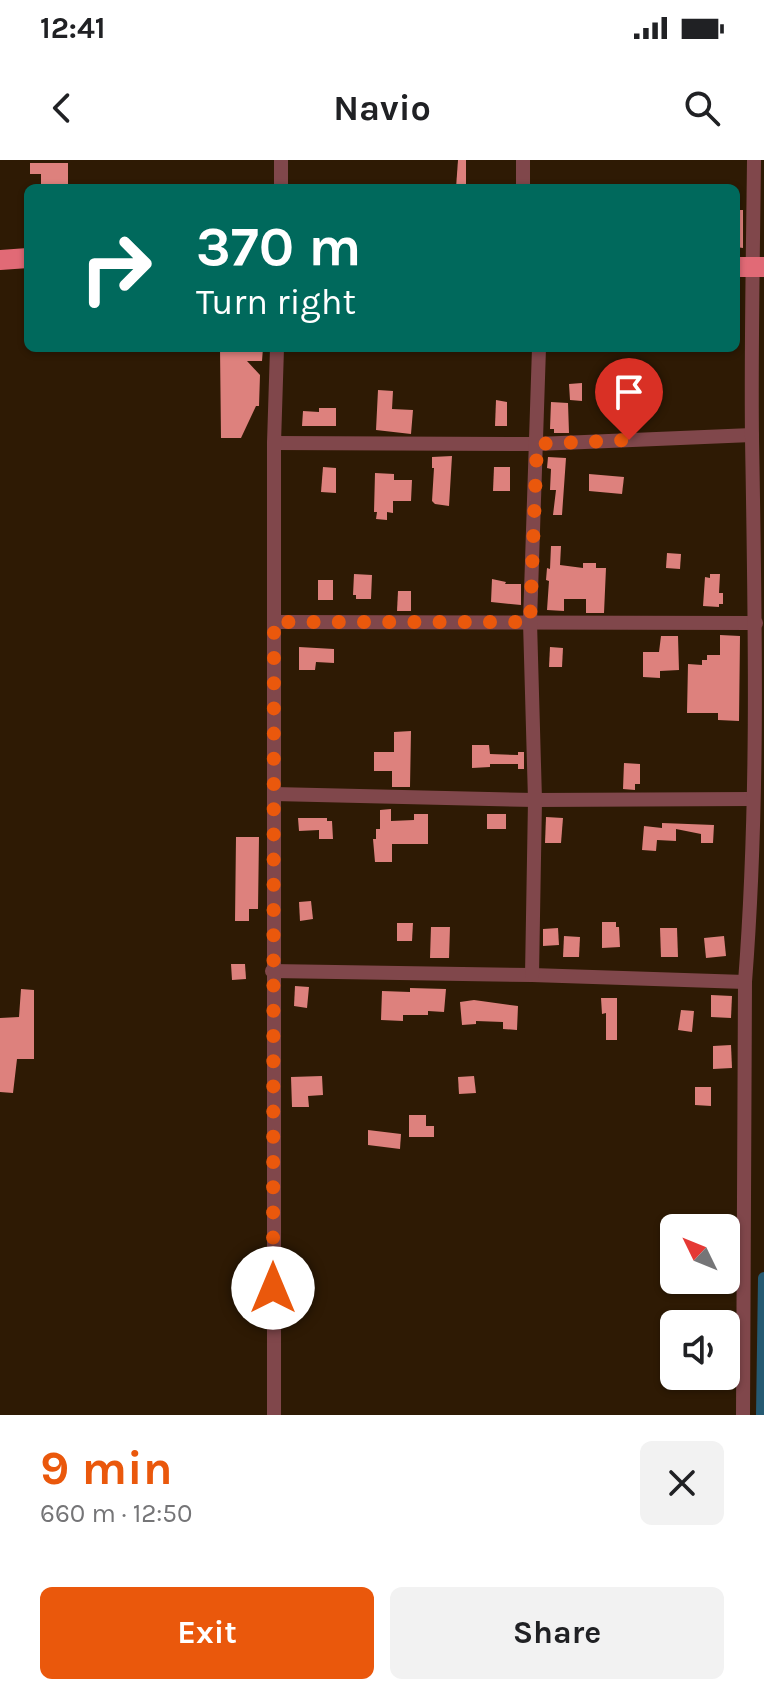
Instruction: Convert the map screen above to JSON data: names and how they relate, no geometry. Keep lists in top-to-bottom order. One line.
{"north":"top left","page":{"status":"12:41","header":"Navio","turn":["370 m","Turn right"],"heading":["9 min","660 m · 12:50"],"buttons":["Exit","Share"]}}
